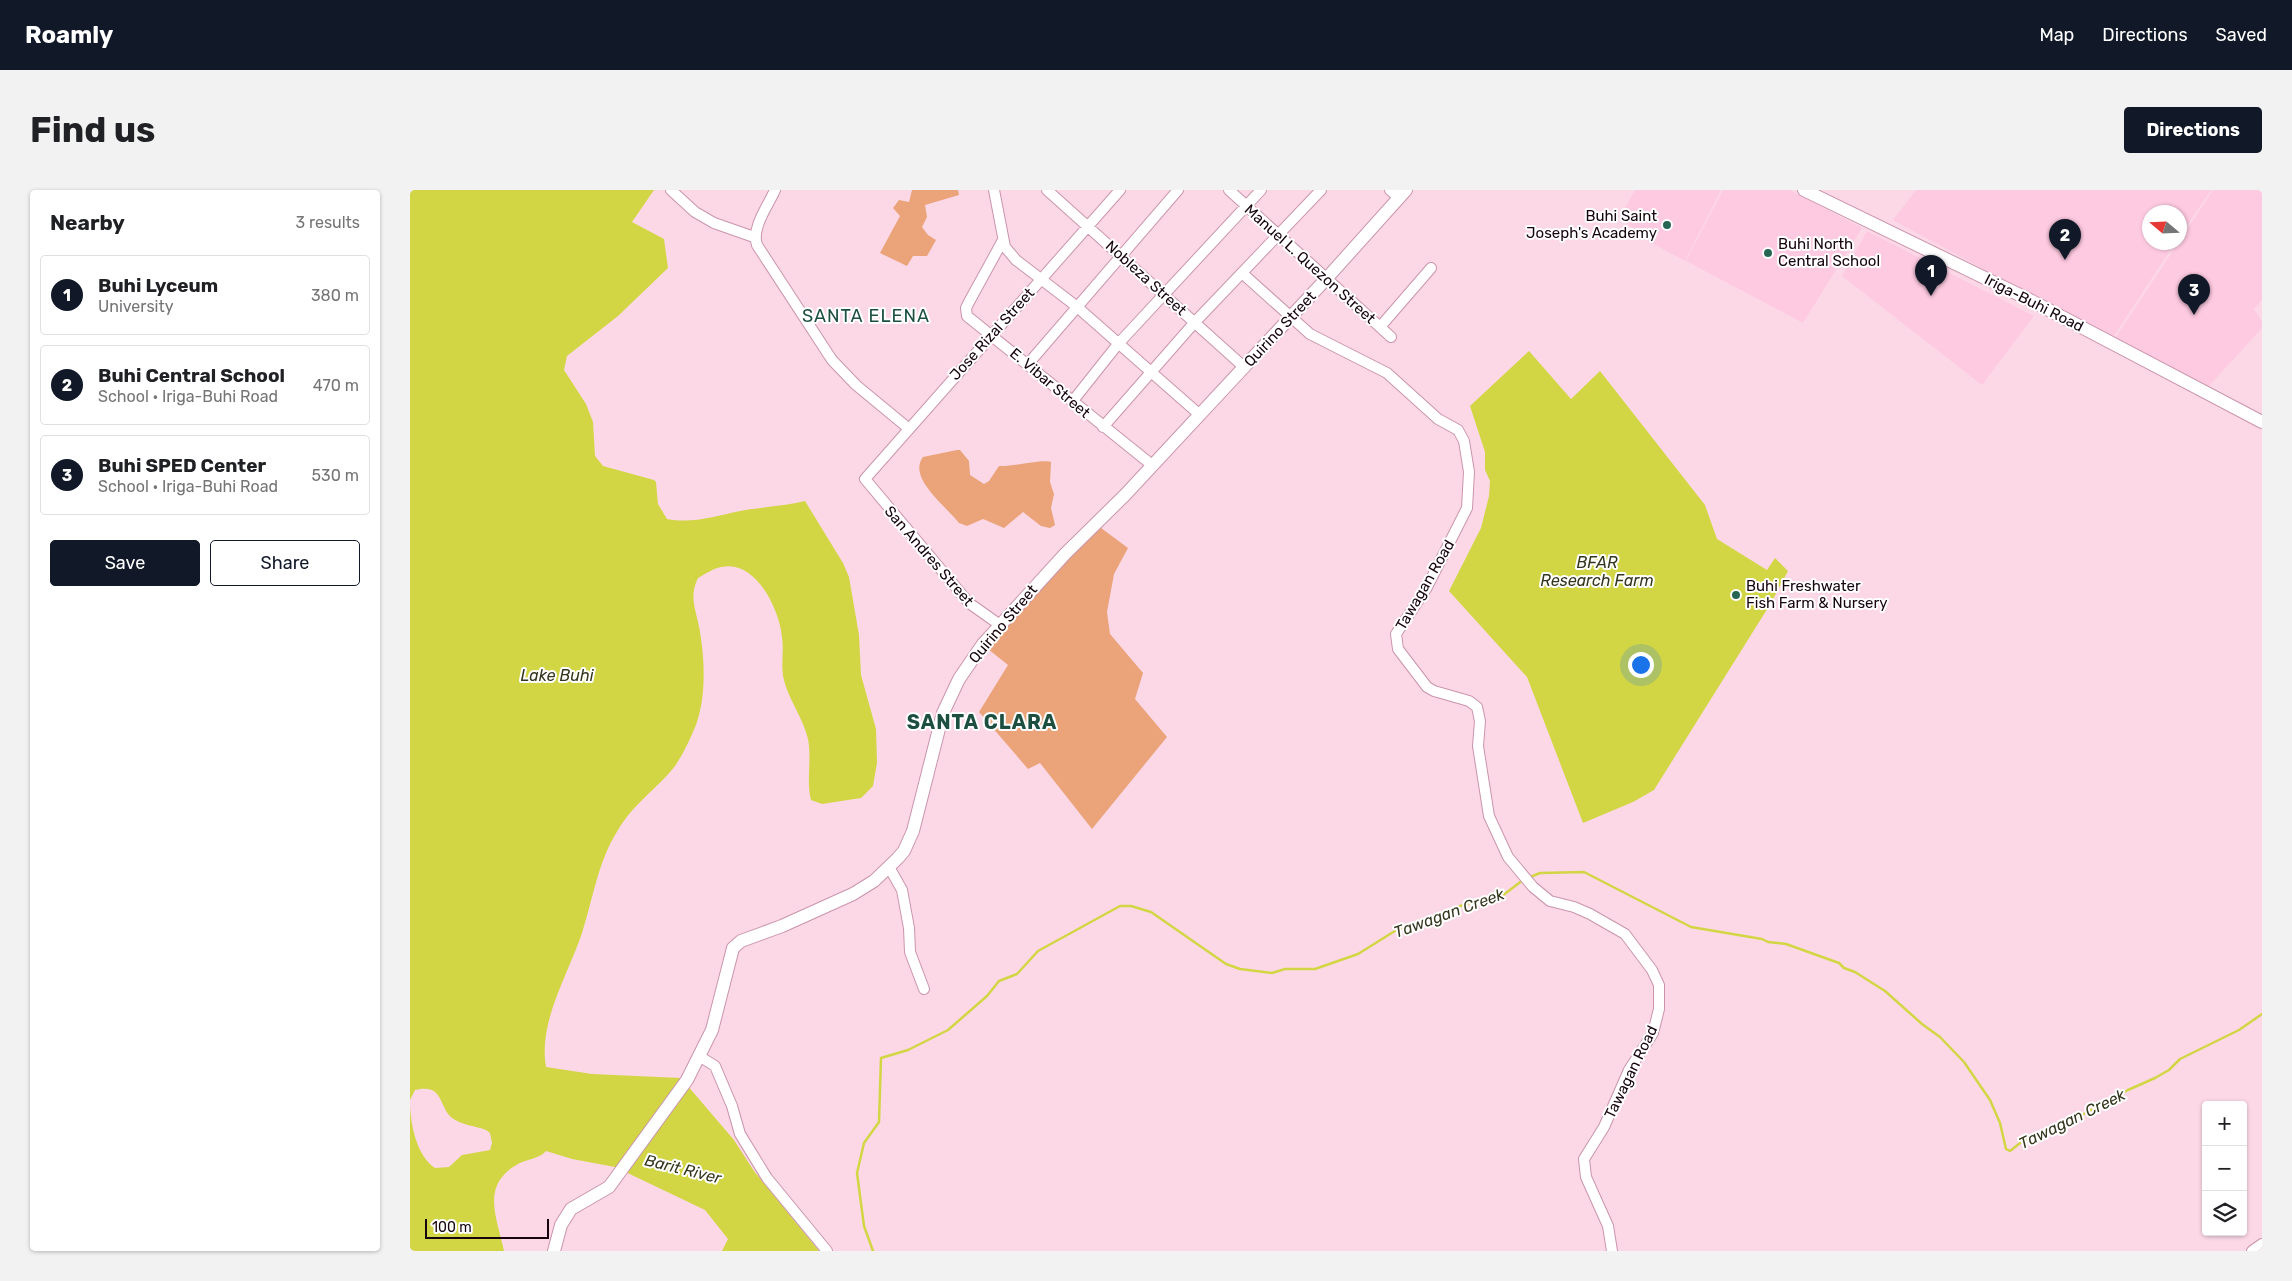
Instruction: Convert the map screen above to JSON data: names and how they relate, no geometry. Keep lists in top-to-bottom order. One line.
{"streets":{"main road":["Iriga-Buhi Road","Quirino Street"],"street":["Manuel L. Quezon Street","Nobleza Street","Jose Rizal Street","E. Vibar Street","San Andres Street","Tawagan Road"]},"crossings":[["Manuel L. Quezon Street","Quirino Street"],["Nobleza Street","Quirino Street"],["Nobleza Street","Jose Rizal Street"],["Quirino Street","E. Vibar Street"],["Quirino Street","San Andres Street"],["Quirino Street","Tawagan Road"],["Jose Rizal Street","E. Vibar Street"],["Jose Rizal Street","San Andres Street"]],"districts":["SANTA ELENA","SANTA CLARA"],"water":["BFAR Research Farm","Lake Buhi","Tawagan Creek","Barit River"],"places":["Buhi Saint Joseph's Academy","Buhi North Central School","Buhi Freshwater Fish Farm & Nursery"],"scale_bar":"100 m","north":"left","page":{"header":"Roamly","nav":["Map","Directions","Saved"],"buttons":["Directions",["Save","Share"]],"title":"Find us","heading":["Nearby","3 results"],"pins":["2","1","3"],"list":[{"mark":"1","name":"Buhi Lyceum","note":"University","value":"380 m"},{"mark":"2","name":"Buhi Central School","note":"School · Iriga-Buhi Road","value":"470 m"},{"mark":"3","name":"Buhi SPED Center","note":"School · Iriga-Buhi Road","value":"530 m"}],"map_buttons":["+","−"],"scale":"100 m"}}
